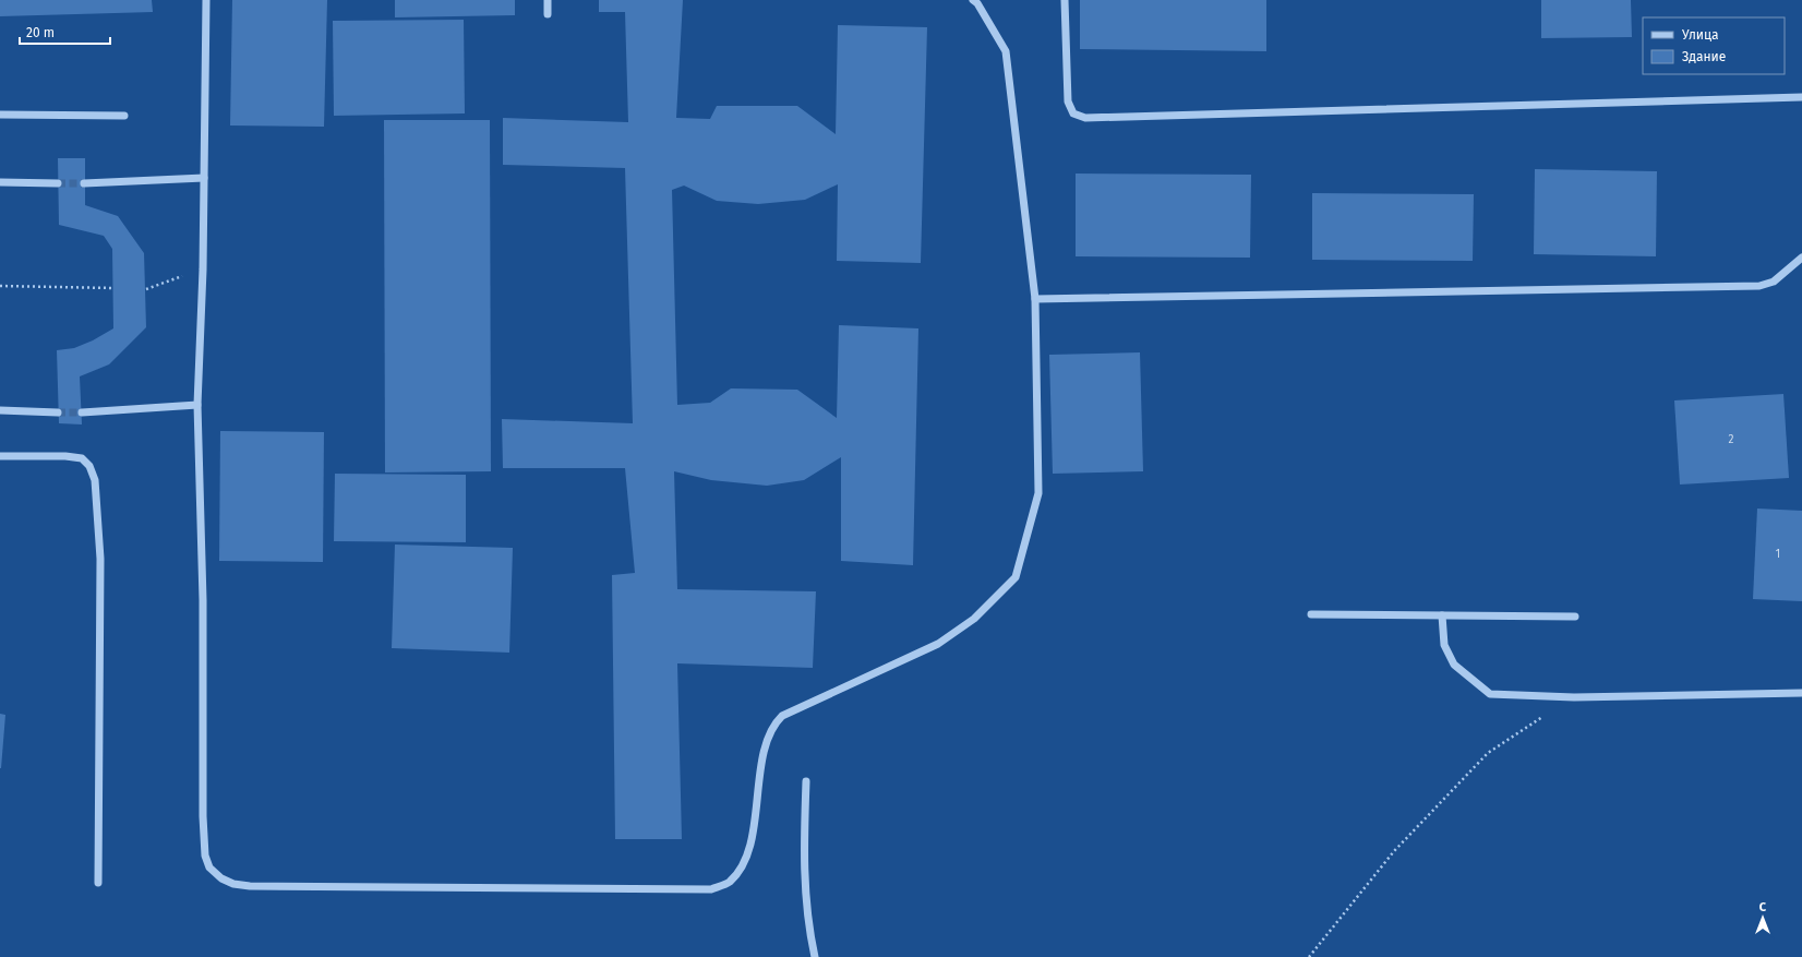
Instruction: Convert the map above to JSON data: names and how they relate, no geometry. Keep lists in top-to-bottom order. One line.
{"house_numbers":["2","1"],"legend":["Улица","Здание"],"scale_bar":"20 m","north":"top"}
